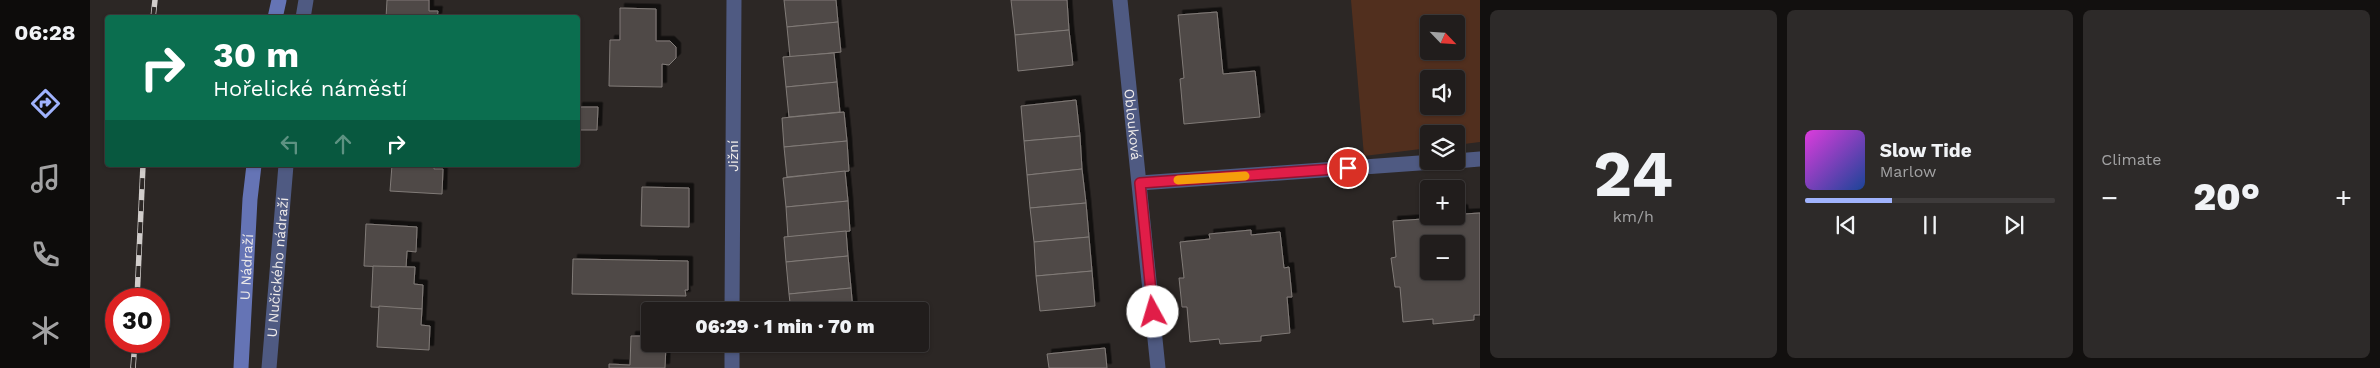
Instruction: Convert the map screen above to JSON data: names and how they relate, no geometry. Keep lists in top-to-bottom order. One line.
{"streets":{"street":["Oblouková","Jižní","U Nádraží","U Nučického nádraží"]},"north":"bottom right","page":{"tabs":"06:28","tile":[["24","km/h"],"Climate"],"map_buttons":["+","−"],"turn":["30 m","Hořelické náměstí"],"song":["Slow Tide","Marlow"],"heat":["−","20°","+"],"limit":"30","trip":"06:29 · 1 min · 70 m"}}
